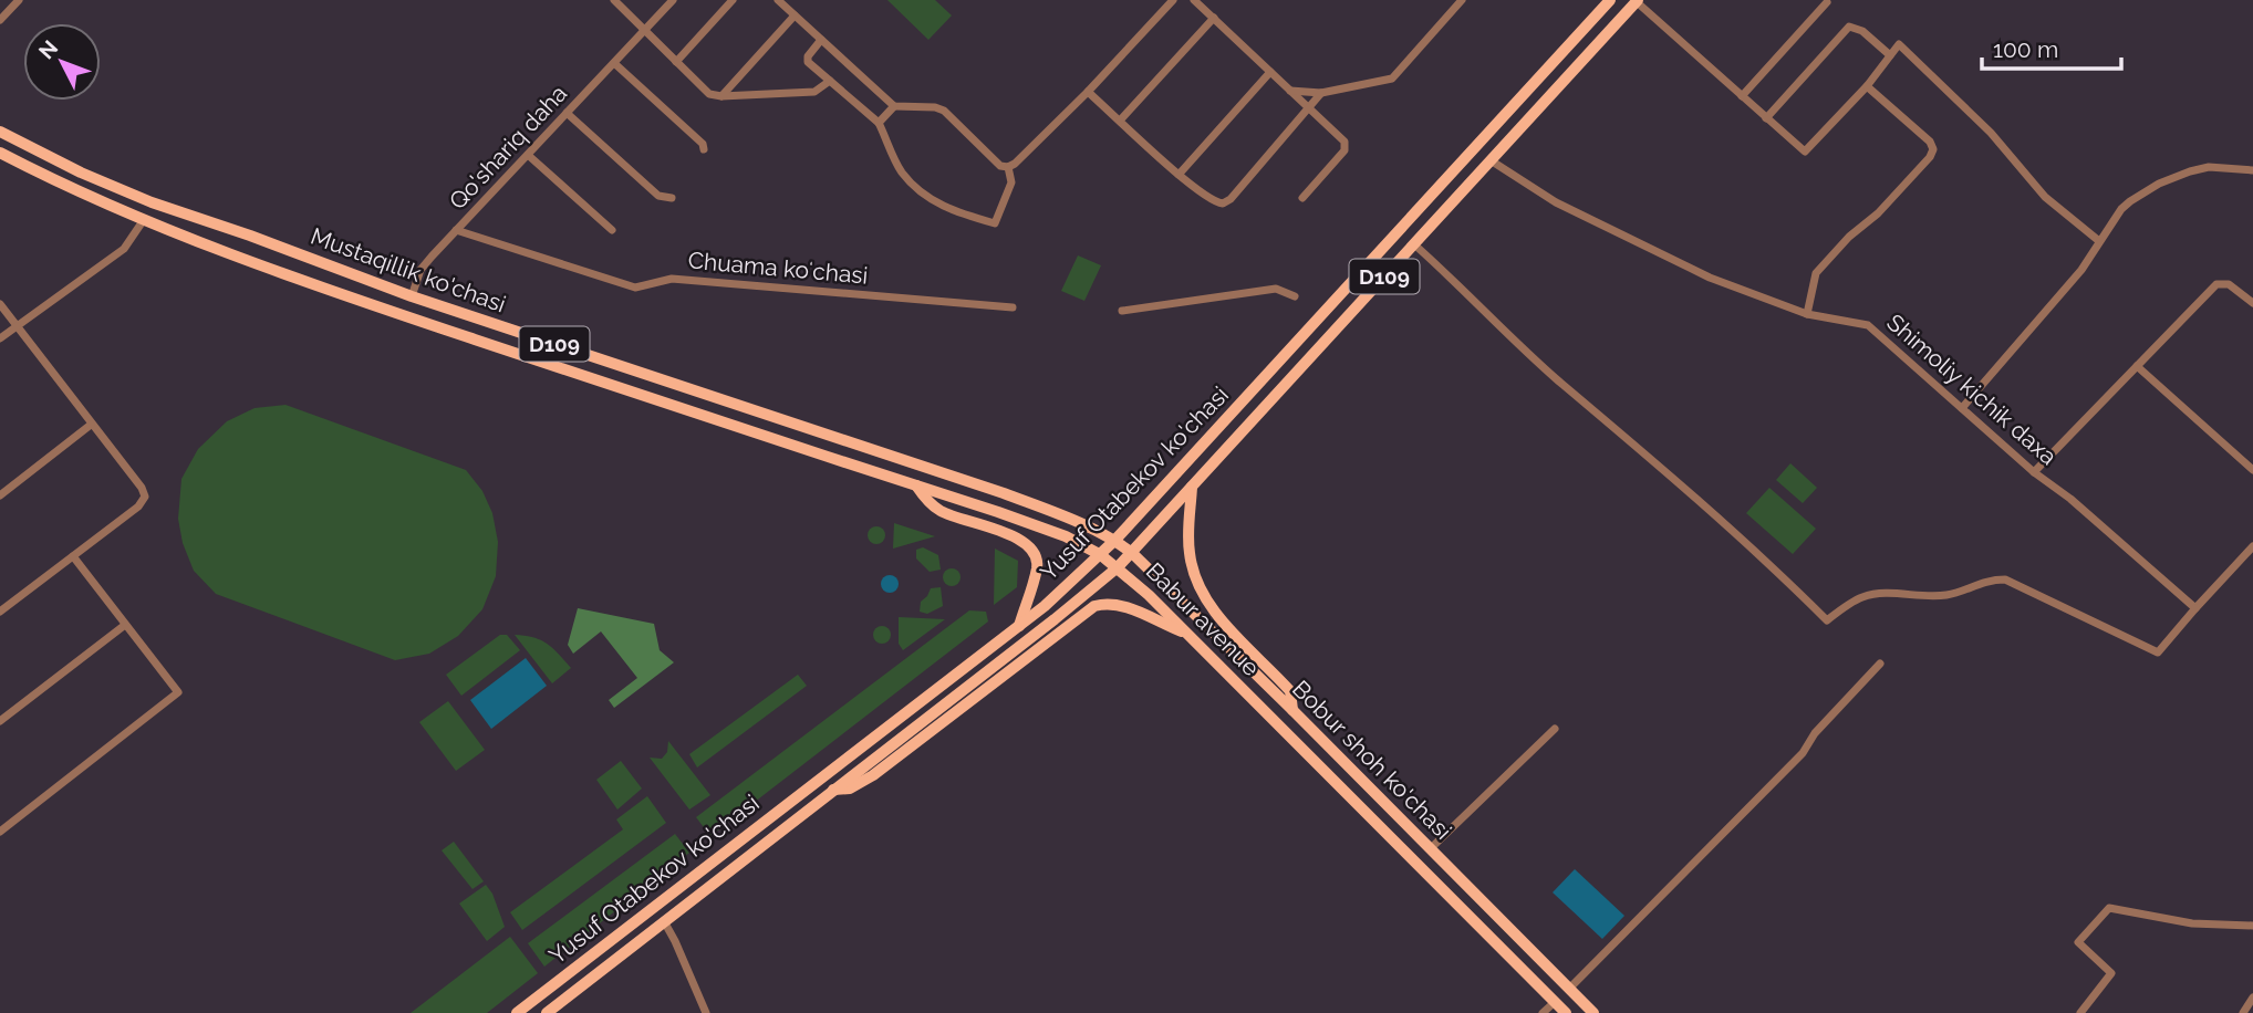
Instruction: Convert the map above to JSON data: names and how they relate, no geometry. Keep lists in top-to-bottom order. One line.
{"streets":{"main road":["Mustaqillik ko'chasi","D109","Yusuf Otabekov ko'chasi","Babur avenue","Bobur shoh ko'chasi"],"street":["Qo'shariq daha","Chuama koʻchasi","Shimoliy kichik daxa"]},"crossings":[["Qo'shariq daha","Chuama koʻchasi"],["Qo'shariq daha","Mustaqillik ko'chasi"],["Mustaqillik ko'chasi","Yusuf Otabekov ko'chasi"],["Mustaqillik ko'chasi","Babur avenue"],["Mustaqillik ko'chasi","Bobur shoh ko'chasi"],["Shimoliy kichik daxa","Yusuf Otabekov ko'chasi"],["Yusuf Otabekov ko'chasi","Babur avenue"],["Yusuf Otabekov ko'chasi","Bobur shoh ko'chasi"]],"scale_bar":"100 m","north":"top left"}
